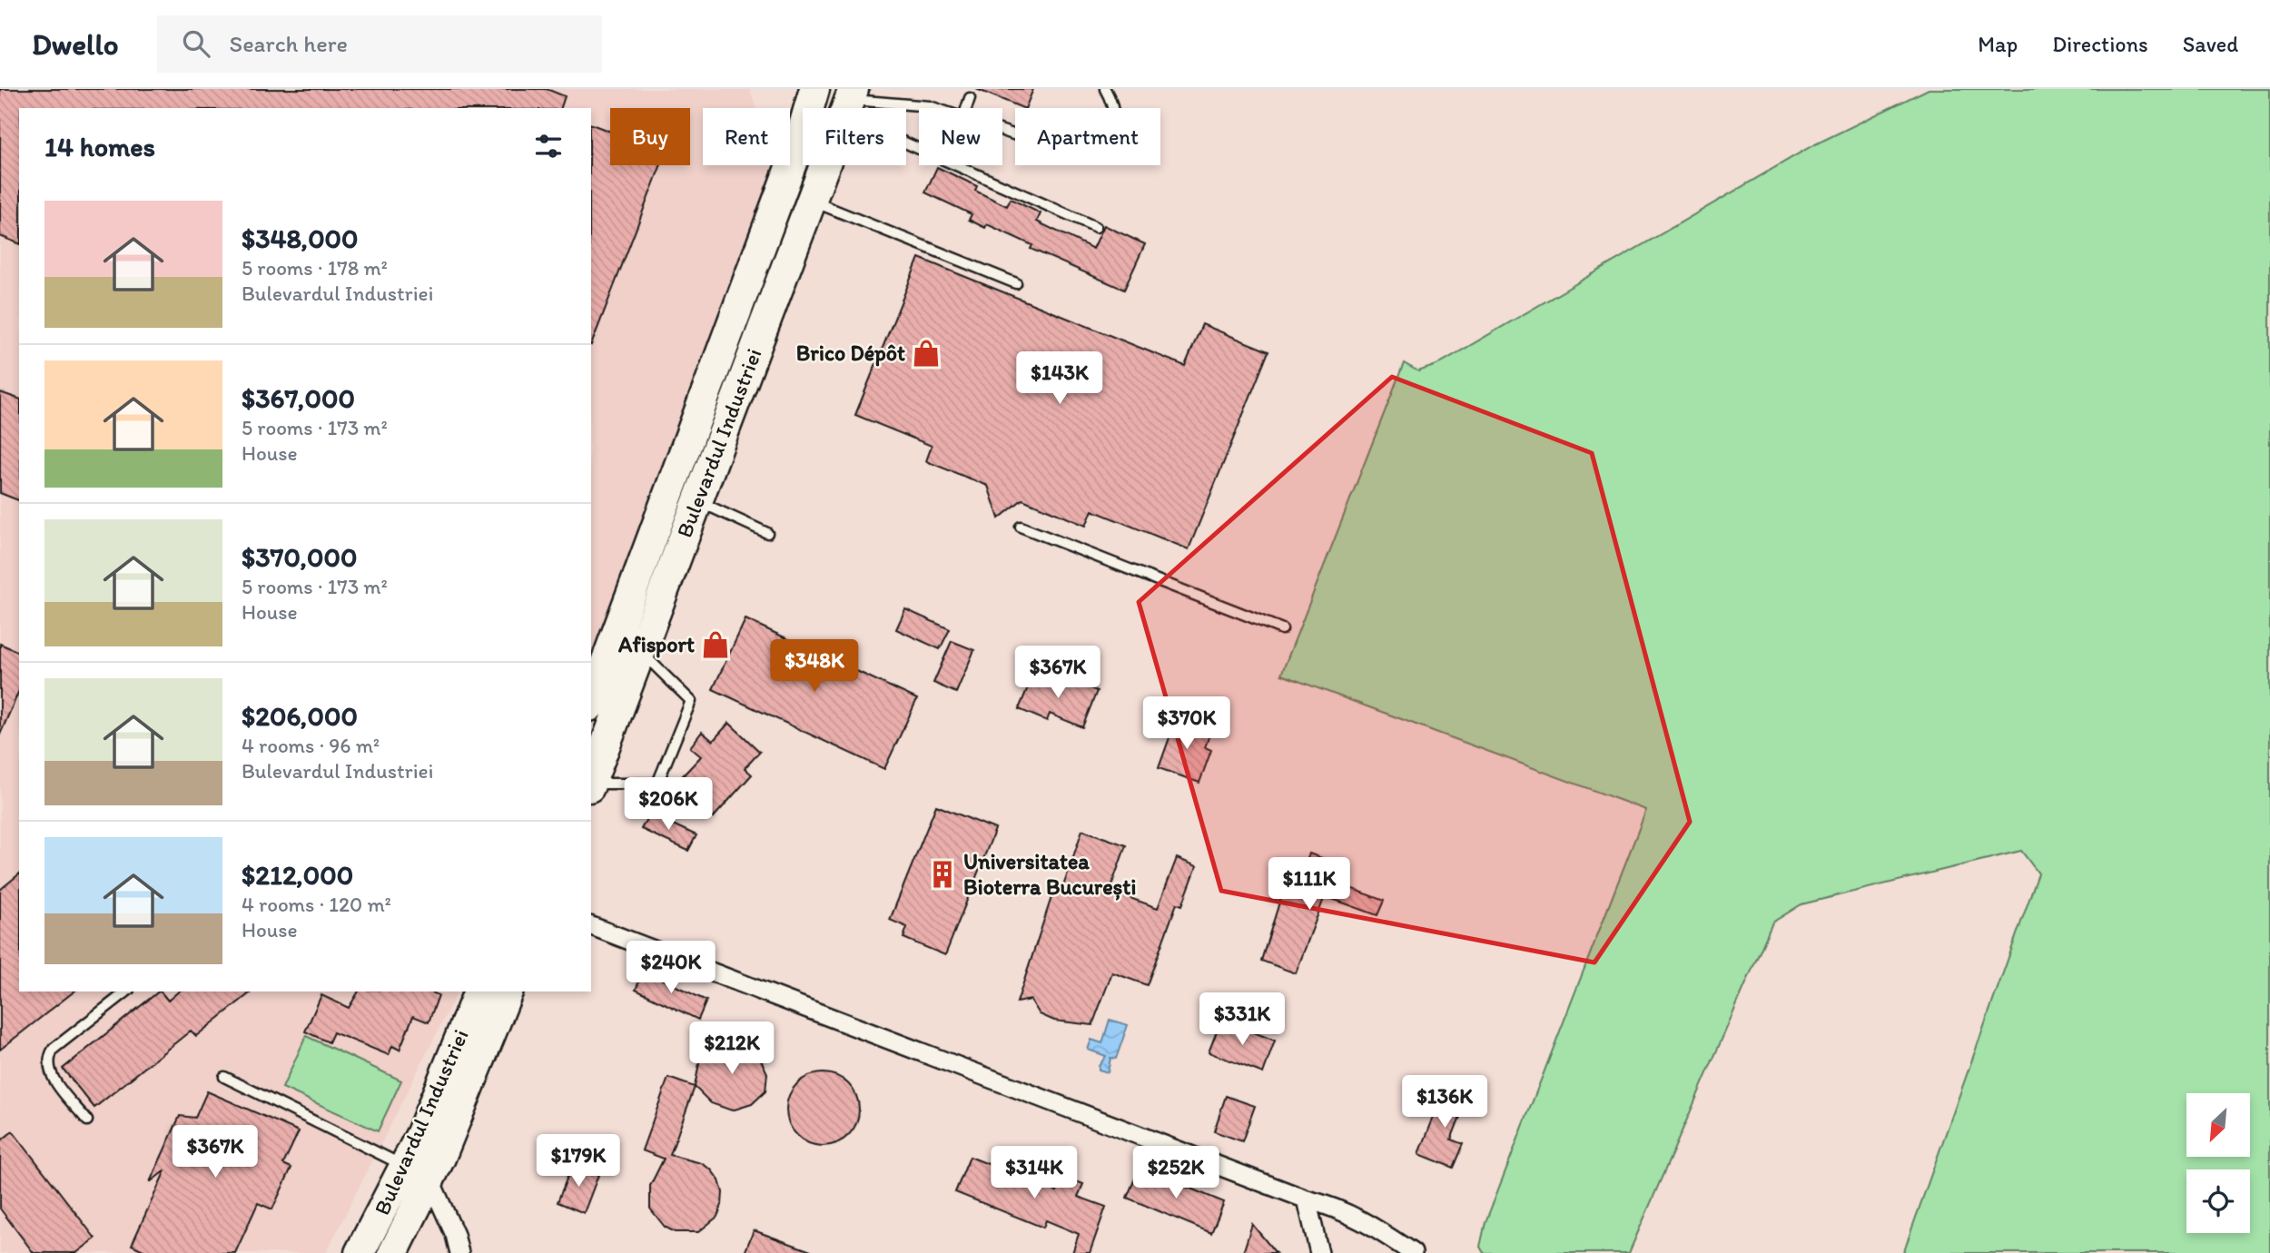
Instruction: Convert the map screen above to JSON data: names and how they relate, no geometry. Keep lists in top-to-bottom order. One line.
{"streets":{"main road":["Bulevardul Industriei"]},"places":{"shop":["Brico Dépôt","Afisport"],"building":["Universitatea Bioterra București"]},"north":"bottom left","page":{"header":"Dwello","search":"Search here","nav":["Map","Directions","Saved"],"chip":["Buy","Rent","Filters","New","Apartment"],"heading":"14 homes","list":[{"name":"$348,000","note":"5 rooms · 178 m² · Bulevardul Industriei"},{"name":"$367,000","note":"5 rooms · 173 m² · House"},{"name":"$370,000","note":"5 rooms · 173 m² · House"},{"name":"$206,000","note":"4 rooms · 96 m² · Bulevardul Industriei"},{"name":"$212,000","note":"4 rooms · 120 m² · House"}],"price":["$143K","$348K","$367K","$370K","$206K","$111K","$240K","$331K","$212K","$136K","$367K","$179K","$314K","$252K"]}}
